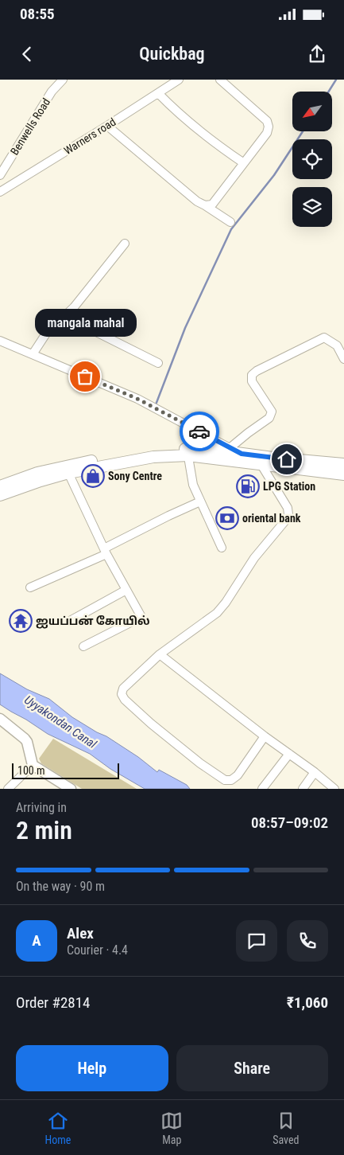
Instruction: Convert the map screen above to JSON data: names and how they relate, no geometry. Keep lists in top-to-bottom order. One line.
{"streets":{"street":["Benwells Road","Warners road"]},"water":["Uyyakondan Canal"],"places":{"other":["mangala mahal"],"shop":["Sony Centre"],"fuel station":["LPG Station"],"bank":["oriental bank"],"temple":["ஐயப்பன் கோயில்"]},"scale_bar":"100 m","north":"bottom left","page":{"status":"08:55","header":"Quickbag","bubble":"mangala mahal","scale":"100 m","heading":["2 min","Arriving in","08:57–09:02"],"panel":["Alex","Courier · 4.4","Order #2814","₹1,060"],"bar":"On the way · 90 m","round":"A","buttons":["Help","Share"],"tabs":["Home","Map","Saved"]}}
